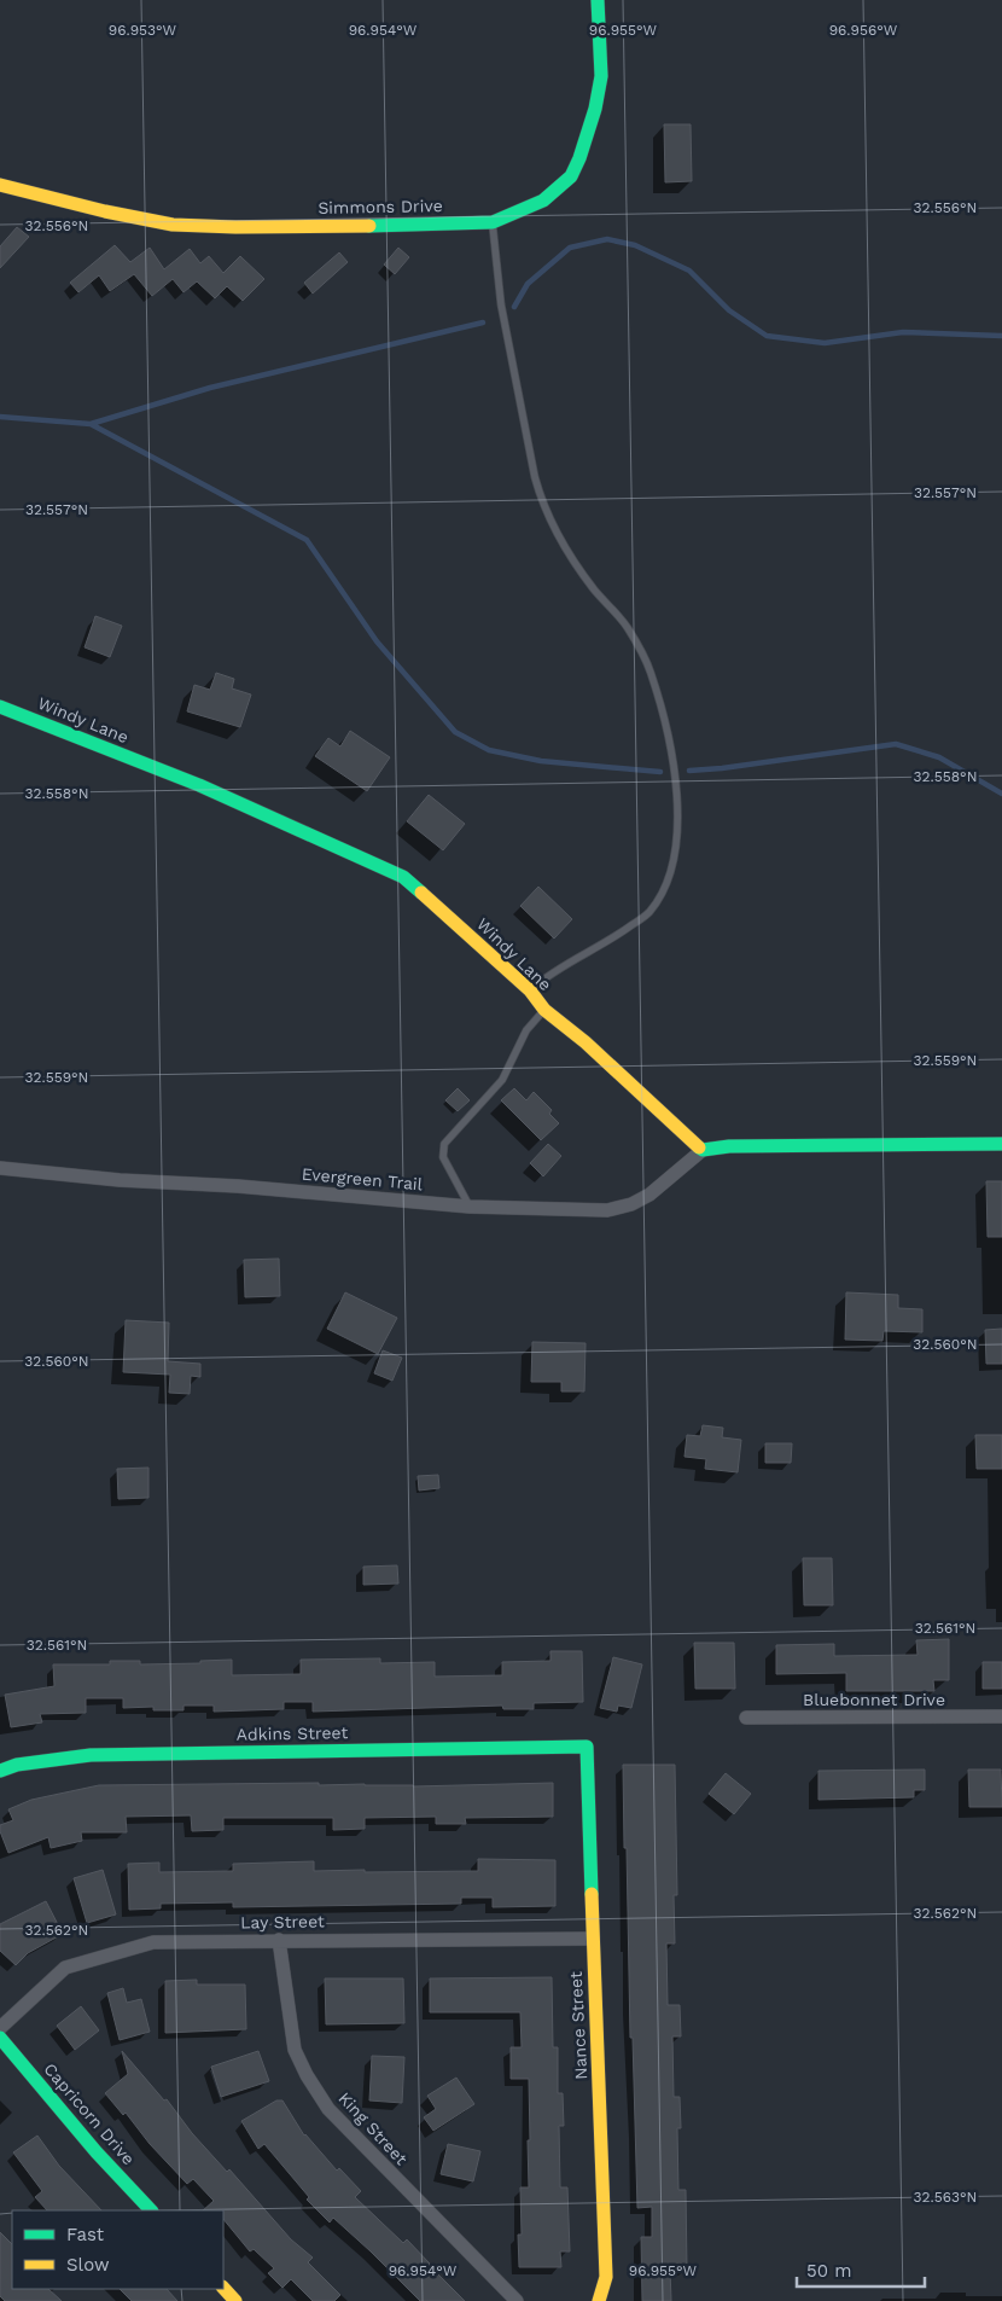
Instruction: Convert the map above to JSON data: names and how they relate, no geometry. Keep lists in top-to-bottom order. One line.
{"streets":{"street":["Simmons Drive","Windy Lane","Evergreen Trail","Bluebonnet Drive","Adkins Street","Lay Street","Nance Street","Capricorn Drive","King Street"]},"crossings":[["Windy Lane","Evergreen Trail"],["Adkins Street","Nance Street"],["Lay Street","Nance Street"],["Lay Street","King Street"]],"legend":["Fast","Slow"],"scale_bar":"50 m","coordinates":["96.953°W","96.954°W","96.955°W","96.956°W","32.556°N","32.557°N","32.558°N","32.559°N","32.560°N","32.561°N","32.562°N","32.563°N"]}
